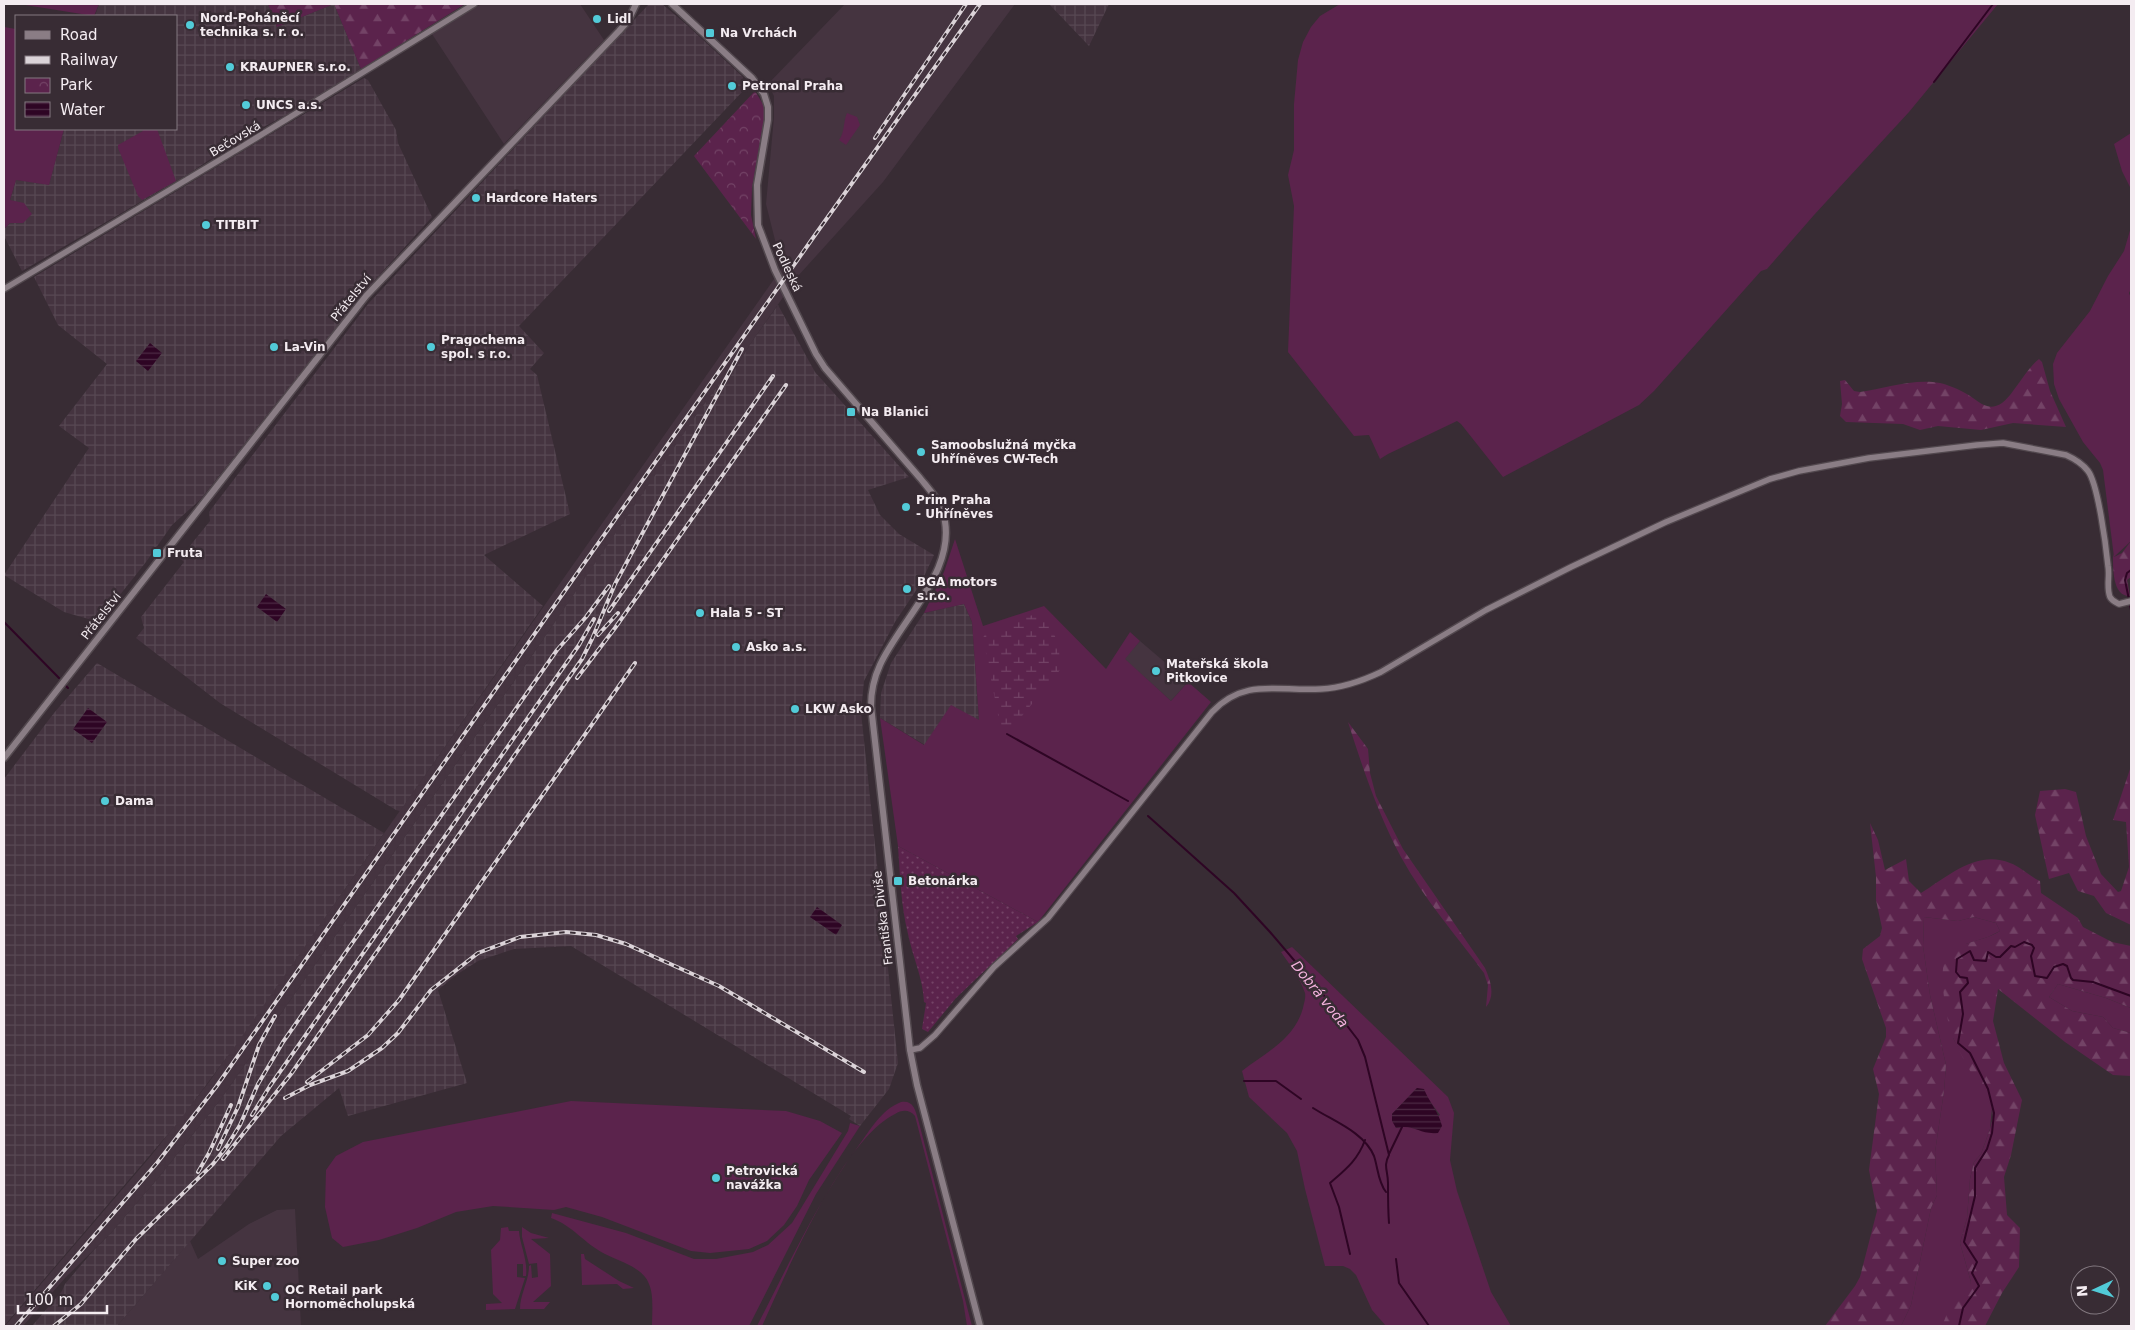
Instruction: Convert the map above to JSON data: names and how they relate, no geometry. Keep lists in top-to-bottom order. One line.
{"streets":{"main road":["Podleská","Přátelství","Františka Diviše"],"street":["Bečovská"]},"crossings":[["Podleská","Františka Diviše"]],"water":["Dobrá voda"],"places":{"other":["Lidl","Nord-Poháněcí technika s. r. o.","KRAUPNER s.r.o.","Petronal Praha","UNCS a.s.","Hardcore Haters","TITBIT","La-Vin","Pragochema spol. s r.o.","Samoobslužná myčka Uhříněves CW-Tech","Prim Praha - Uhříněves","BGA motors s.r.o.","Hala 5 - ST","Asko a.s.","Mateřská škola Pitkovice","LKW Asko","Dama","Petrovická navážka","Super zoo","KiK","OC Retail park Hornoměcholupská"],"transit":["Na Vrchách","Na Blanici","Fruta","Betonárka"]},"legend":["Road","Railway","Park","Water"],"scale_bar":"100 m","north":"left"}
